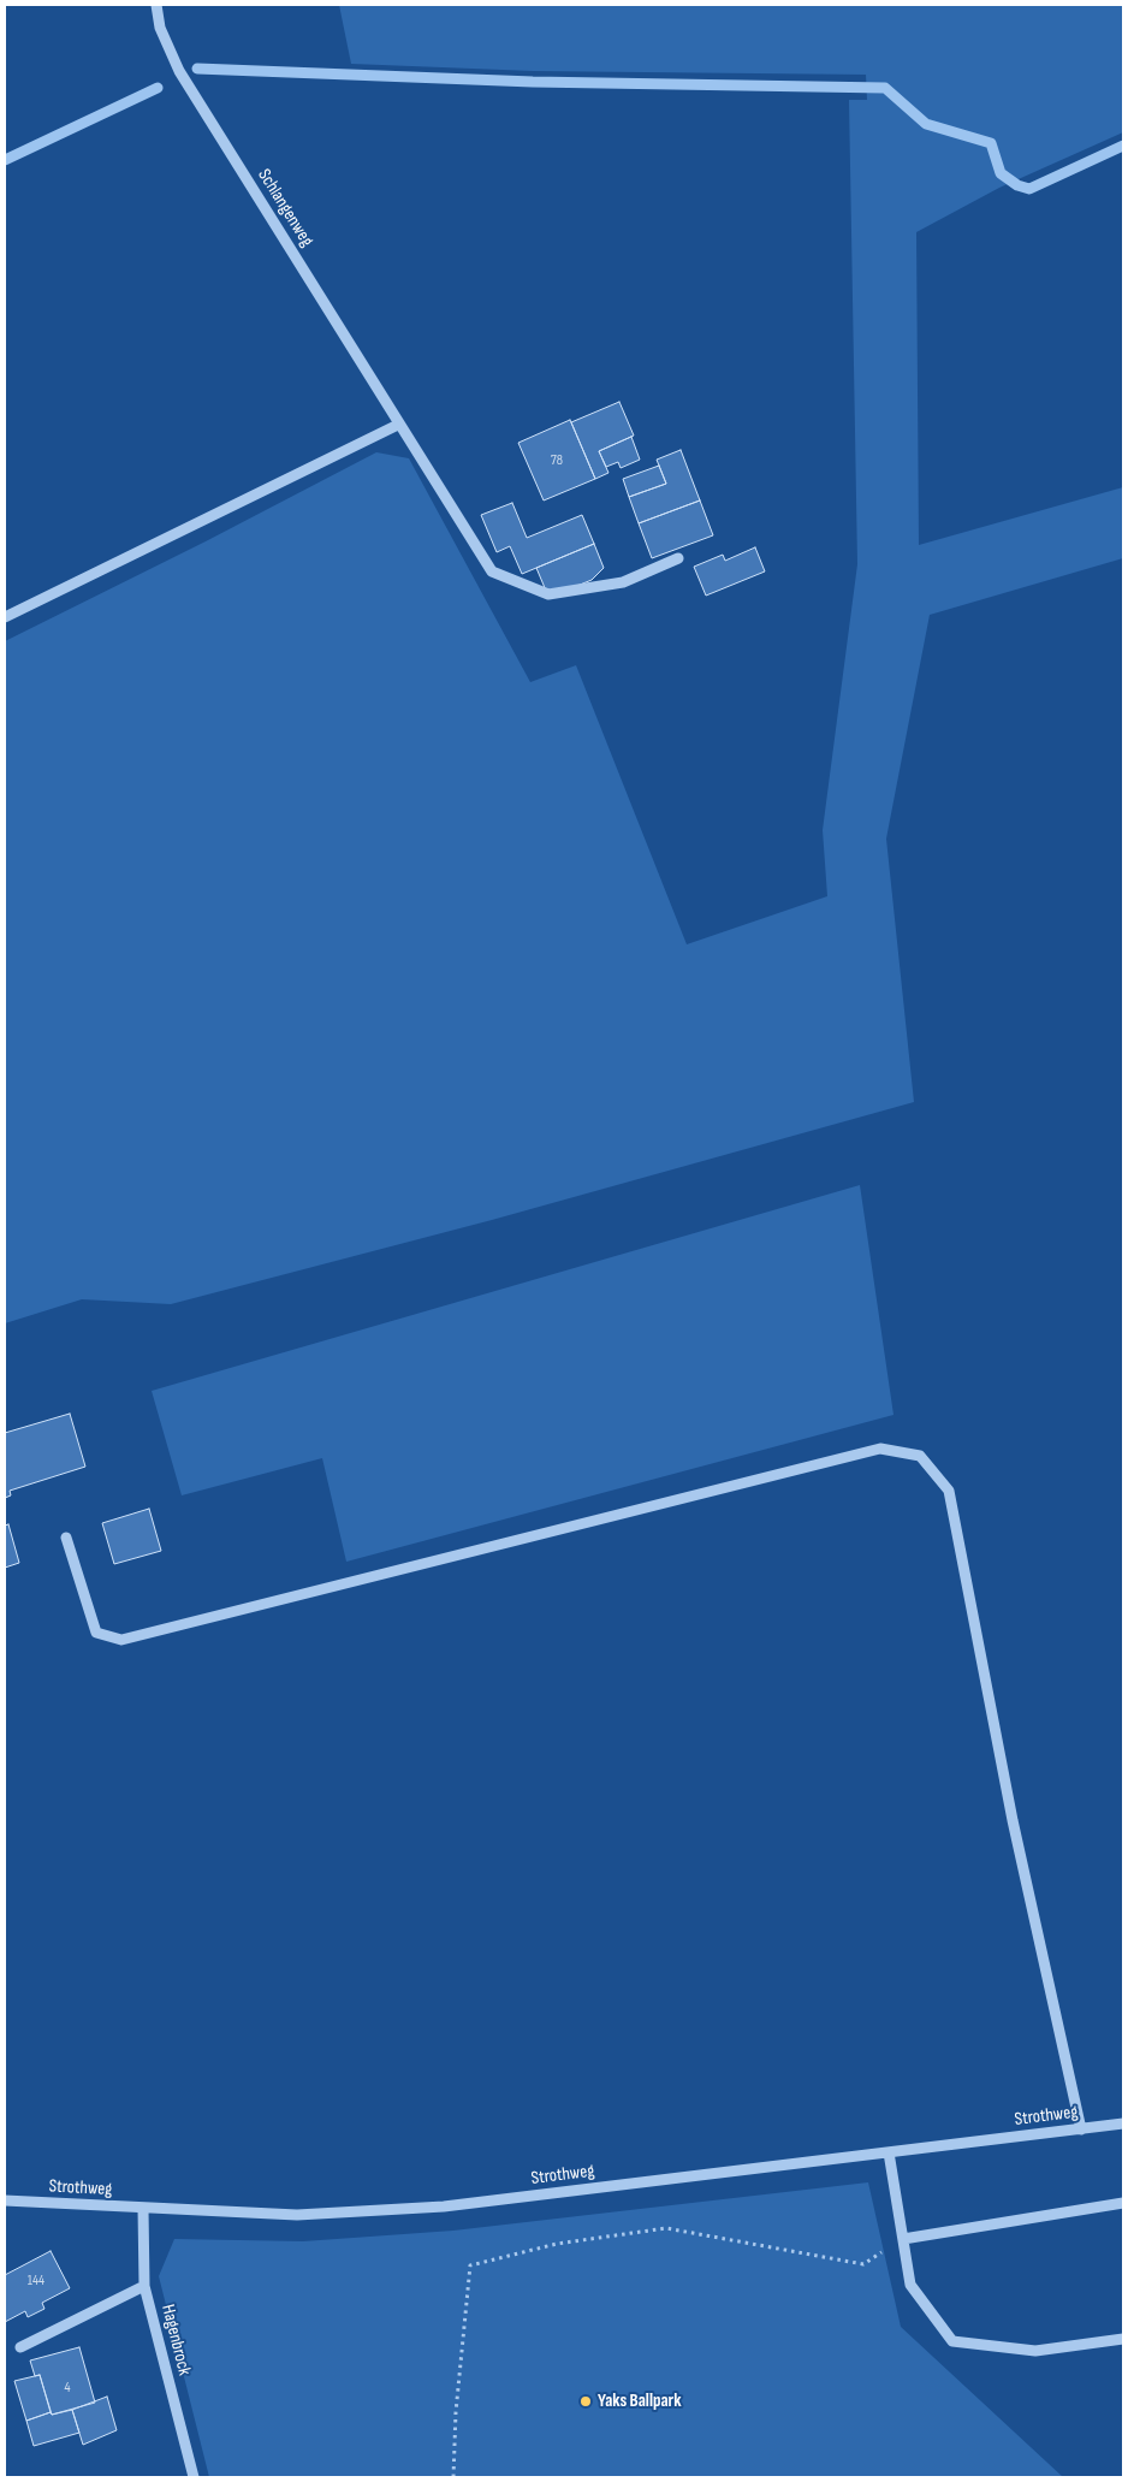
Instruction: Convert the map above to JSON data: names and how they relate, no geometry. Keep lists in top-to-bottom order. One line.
{"streets":{"street":["Schlangenweg","Strothweg","Hagenbrock"]},"crossings":[["Strothweg","Hagenbrock"]],"places":["Yaks Ballpark"],"house_numbers":["78","144","4"]}
